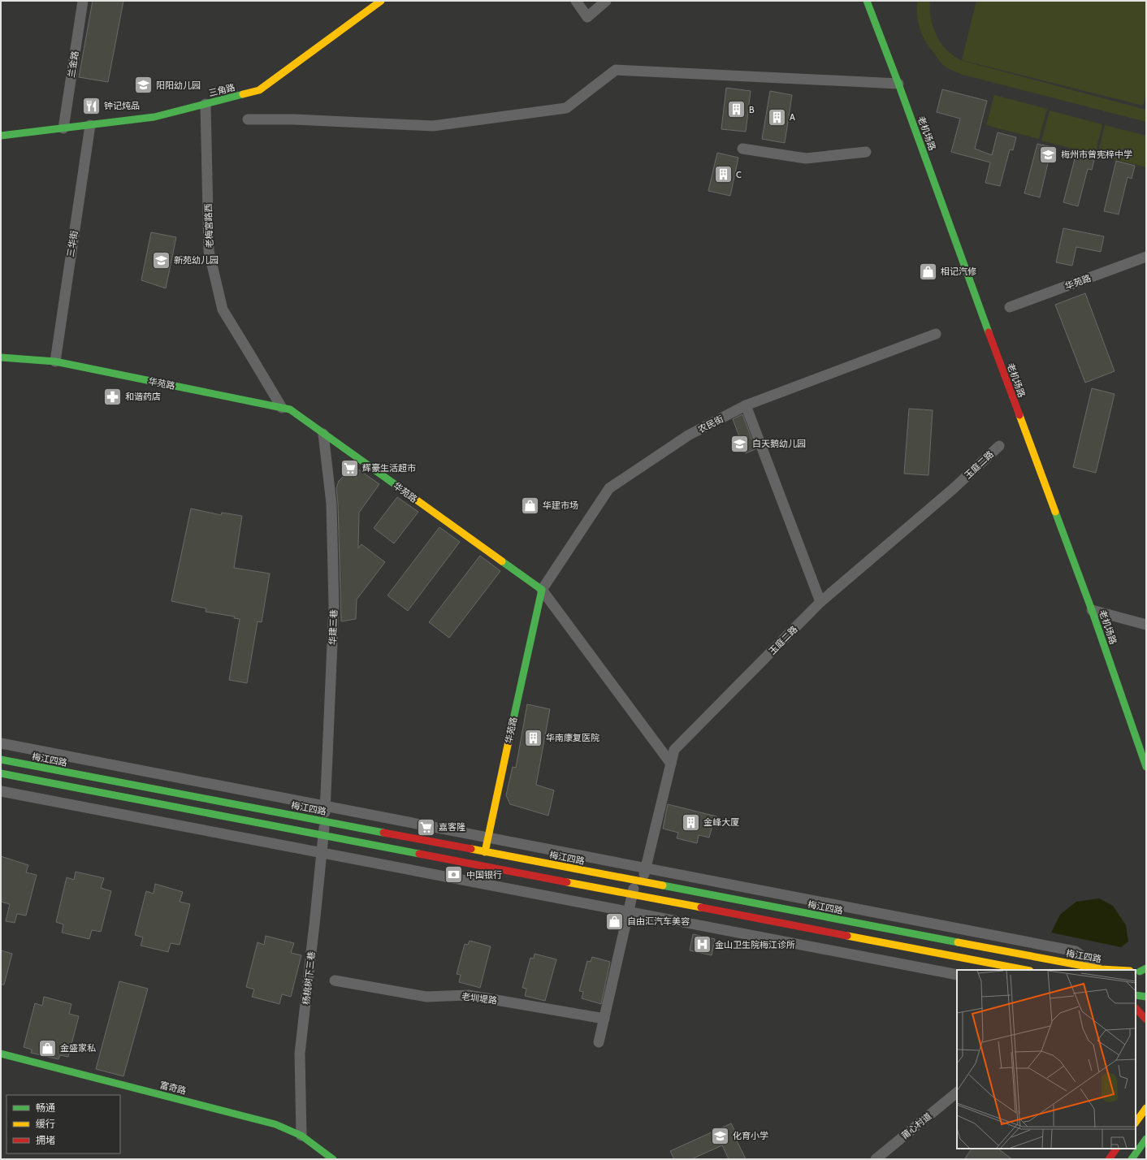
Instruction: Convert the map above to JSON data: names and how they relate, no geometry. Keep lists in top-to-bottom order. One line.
{"streets":{"street":["兰金路","三角路","老机场路","老梅宮路西","三华街","华苑路","农民街","玉庭二路","华建三巷","梅江四路","杨桃树下三巷","老圳堤路","富奇路","莆心村道"]},"crossings":[["兰金路","三角路"],["三角路","老梅宮路西"],["三角路","三华街"],["老梅宮路西","华苑路"],["三华街","华苑路"],["华苑路","农民街"],["华苑路","华建三巷"],["华苑路","梅江四路"],["玉庭二路","梅江四路"],["玉庭二路","老圳堤路"],["华建三巷","梅江四路"],["华建三巷","杨桃树下三巷"],["梅江四路","杨桃树下三巷"],["杨桃树下三巷","富奇路"]],"places":{"school or university":["阳阳幼儿园","梅州市曾宪梓中学","新苑幼儿园","白天鹅幼儿园","化育小学"],"restaurant":["钟记炖品"],"building":["B","A","C","华南康复医院","金峰大厦"],"shop":["相记汽修","华建市场","自由汇汽车美容","金盛家私"],"pharmacy":["和谐药店"],"supermarket":["辉豪生活超市","嘉客隆"],"bank":["中国银行"],"hospital":["金山卫生院梅江诊所"]},"legend":["畅通","缓行","拥堵"]}
